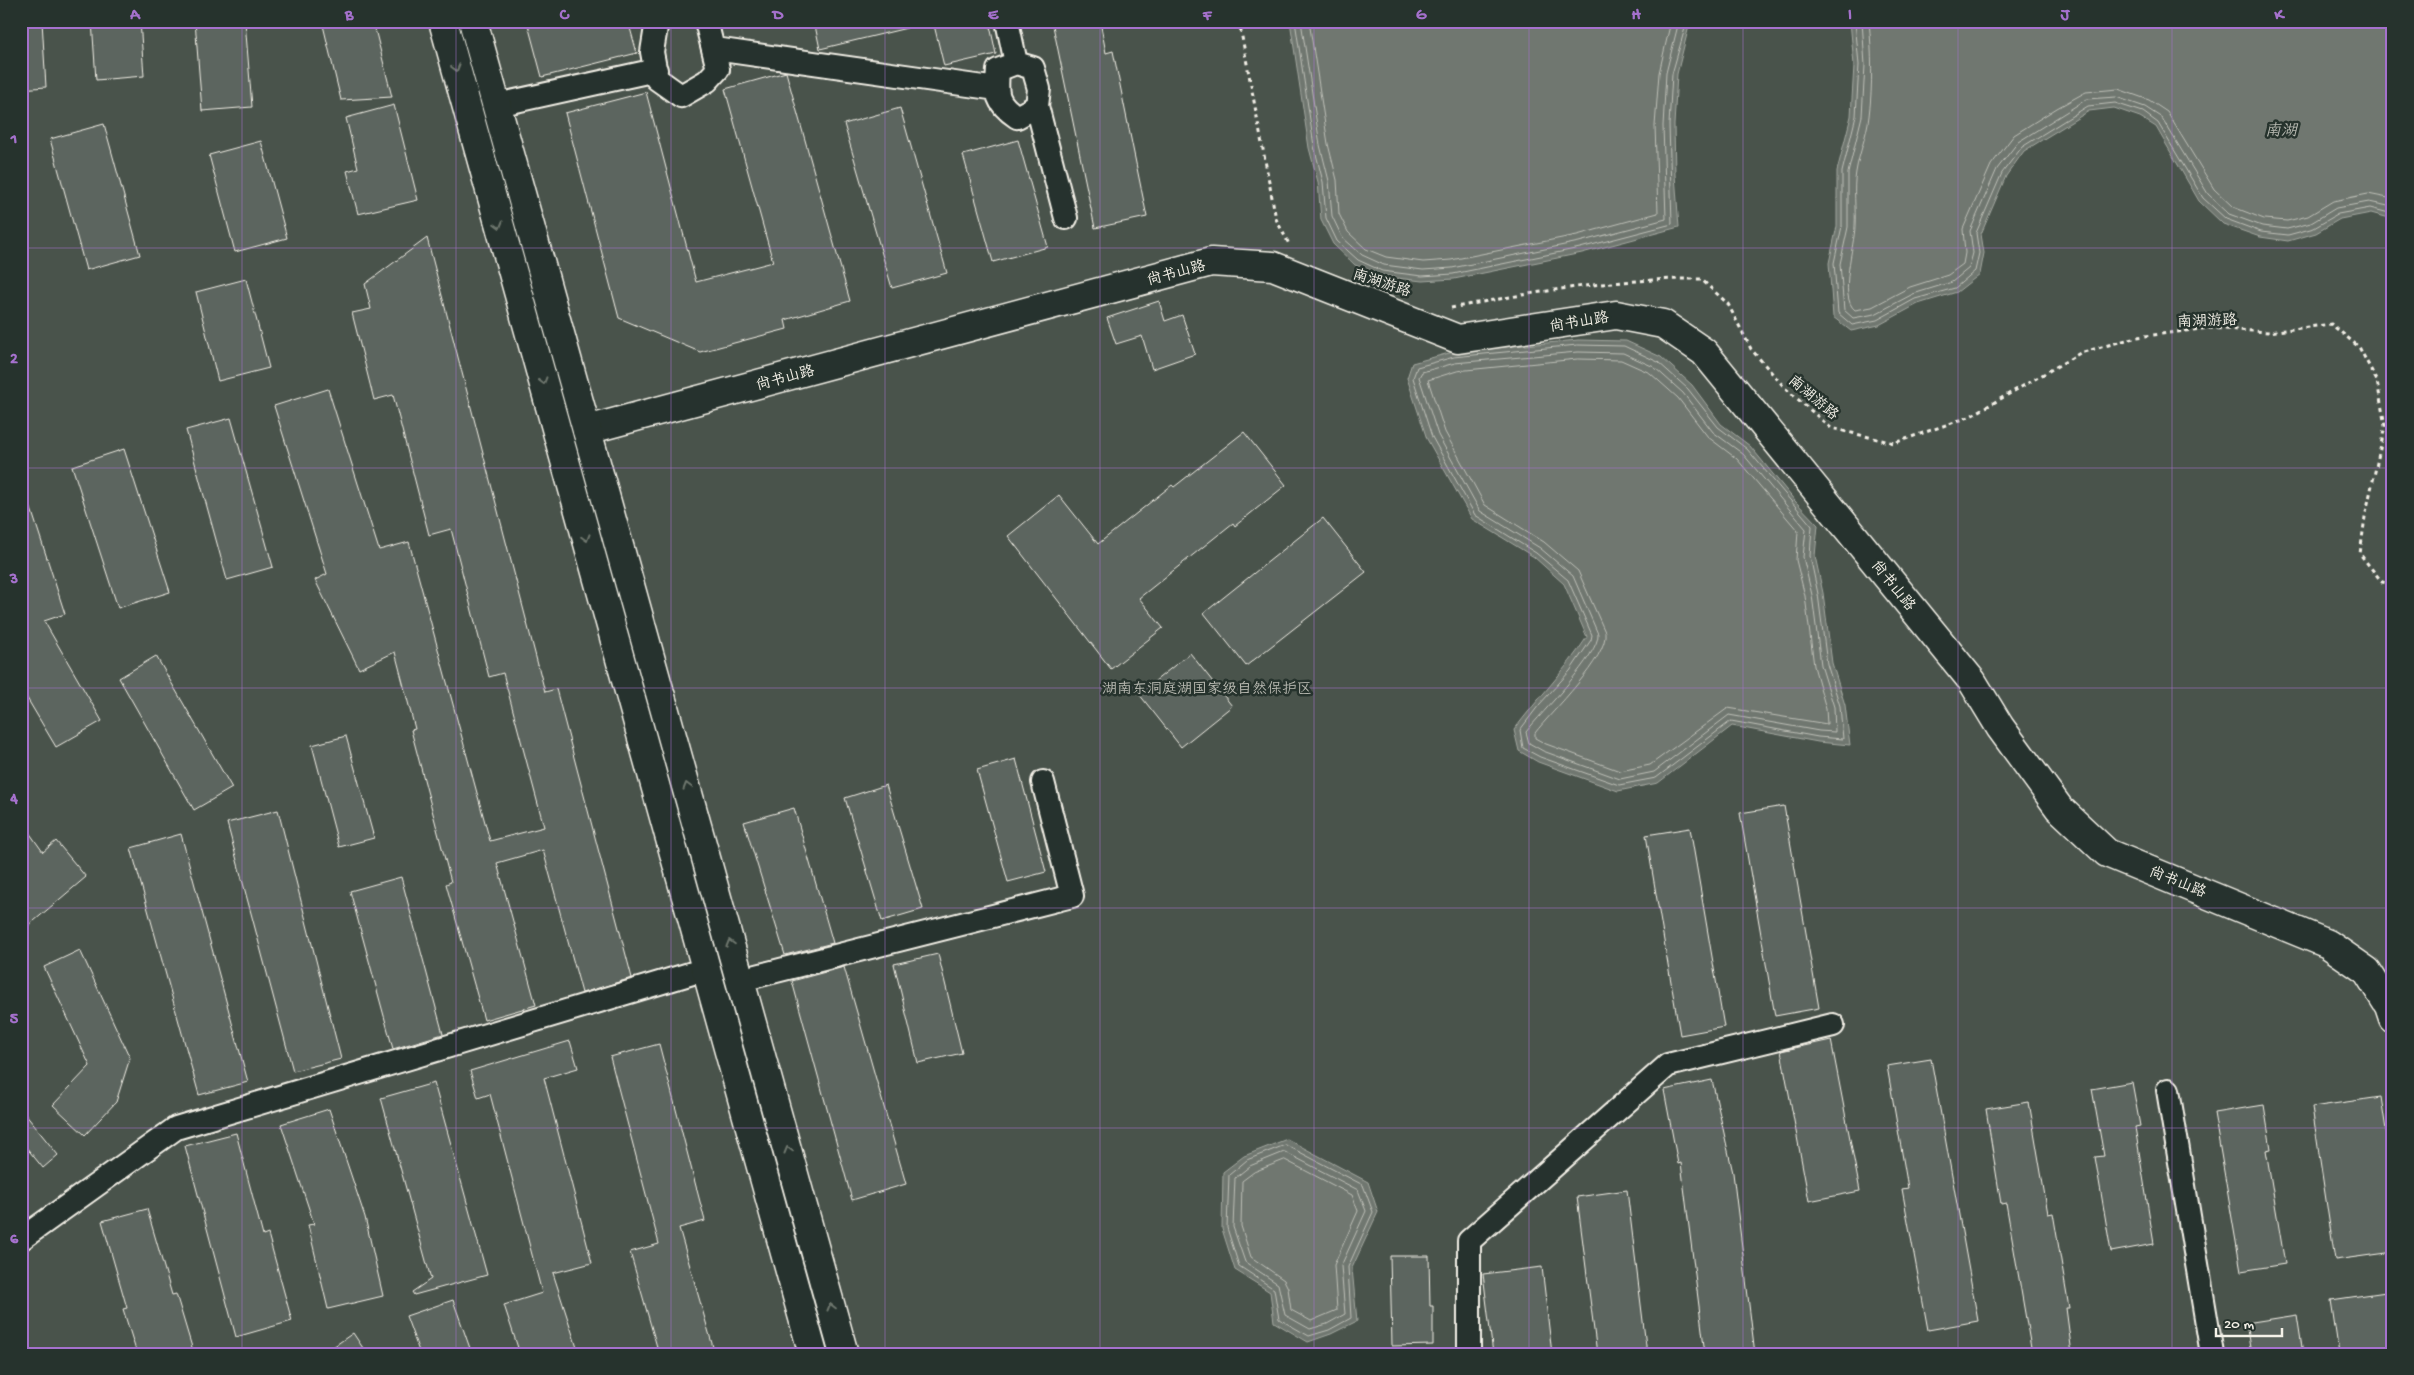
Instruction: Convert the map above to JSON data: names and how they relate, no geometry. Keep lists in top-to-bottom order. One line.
{"streets":{"main road":["尚书山路"],"path":["南湖游路"]},"water":["南湖"],"parks":["湖南东洞庭湖国家级自然保护区"],"scale_bar":"20 m","grid":{"columns":["A","B","C","D","E","F","G","H","I","J","K"],"rows":["1","2","3","4","5","6"]}}
